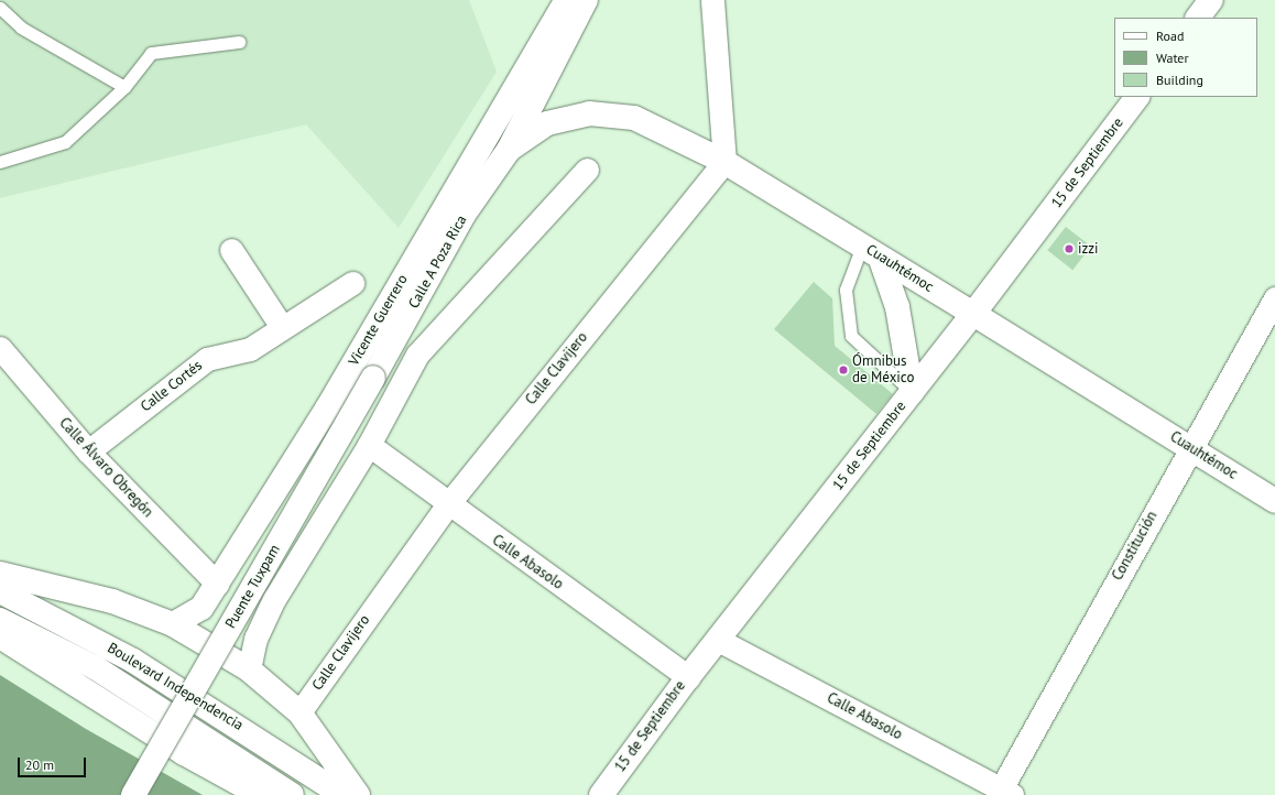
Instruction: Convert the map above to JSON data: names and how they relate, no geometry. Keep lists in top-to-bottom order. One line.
{"streets":{"main road":["15 de Septiembre","Calle A Poza Rica","Cuauhtémoc","Vicente Guerrero","Puente Tuxpam","Boulevard Independencia"],"street":["Calle Clavijero","Calle Cortés","Calle Álvaro Obregón","Constitución","Calle Abasolo"]},"crossings":[["15 de Septiembre","Cuauhtémoc"],["15 de Septiembre","Calle Abasolo"],["Calle A Poza Rica","Cuauhtémoc"],["Calle A Poza Rica","Puente Tuxpam"],["Cuauhtémoc","Calle Clavijero"],["Cuauhtémoc","Constitución"],["Vicente Guerrero","Calle Álvaro Obregón"],["Calle Clavijero","Calle Abasolo"],["Calle Cortés","Calle Álvaro Obregón"],["Constitución","Calle Abasolo"]],"places":["izzi","Ómnibus de México"],"legend":["Road","Water","Building"],"scale_bar":"20 m"}
